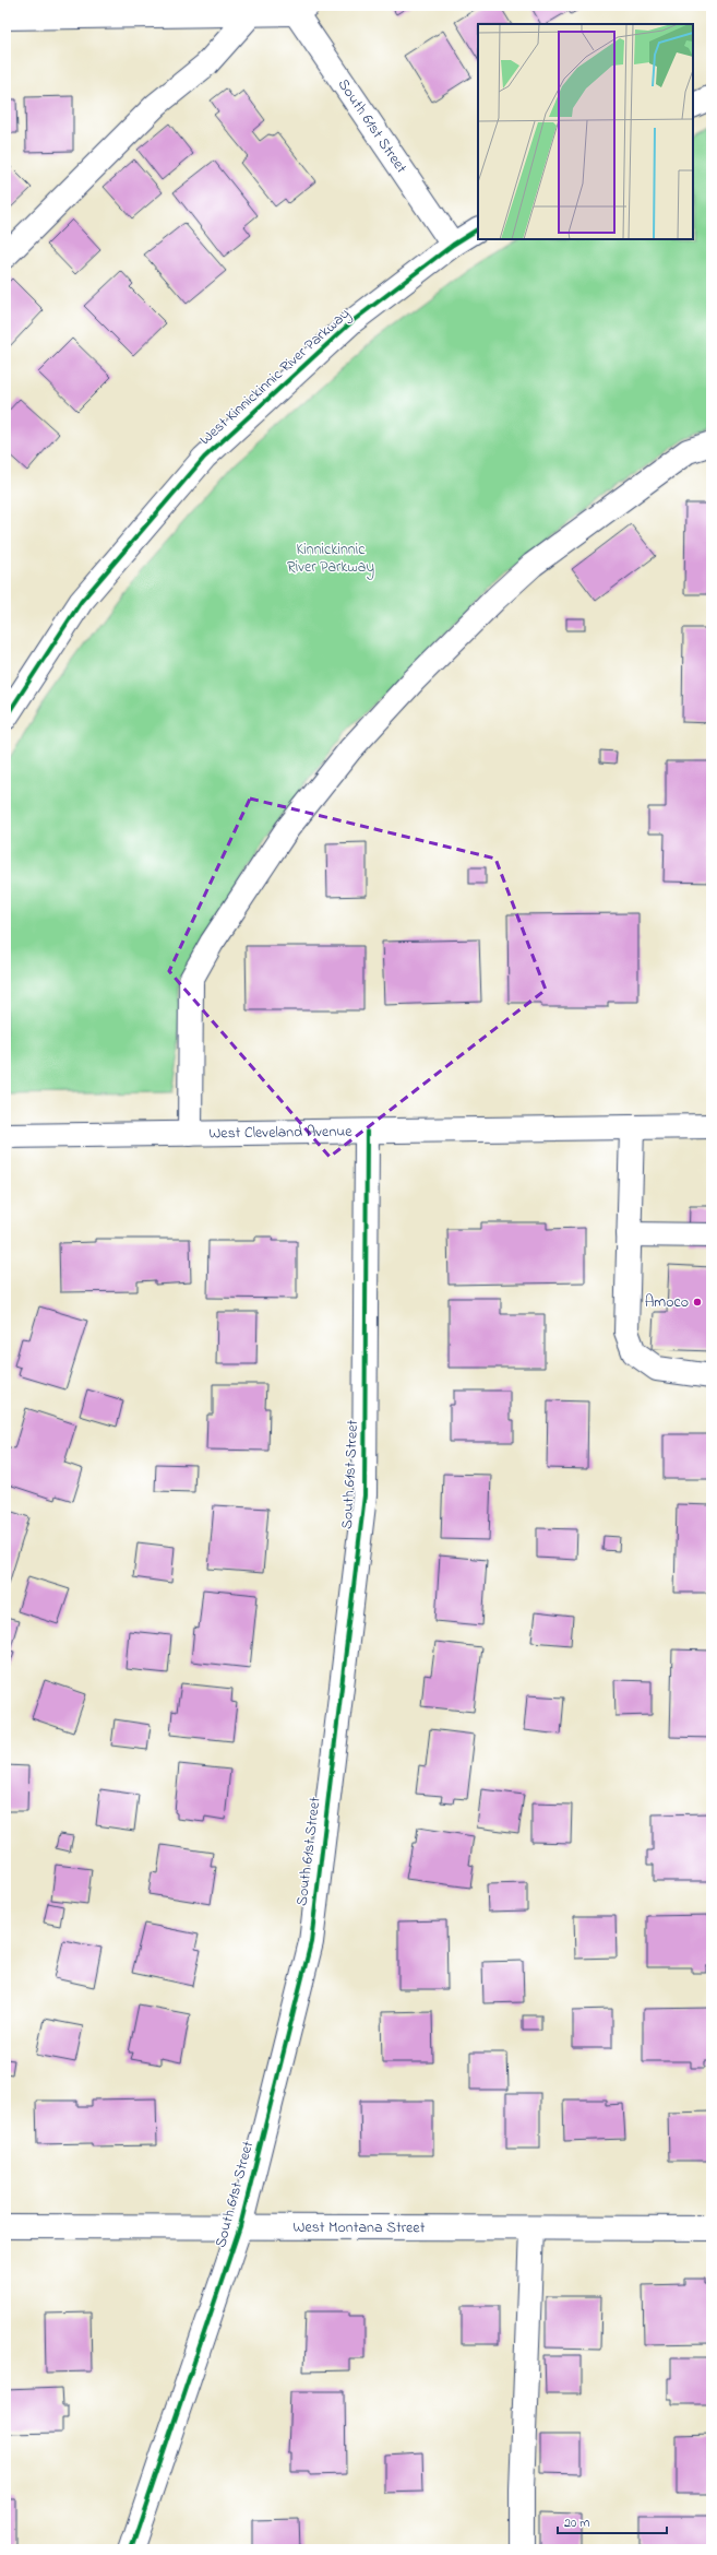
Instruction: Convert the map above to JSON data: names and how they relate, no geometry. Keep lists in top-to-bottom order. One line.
{"streets":{"street":["South 61st Street","West Kinnickinnic River Parkway","West Cleveland Avenue","West Montana Street"]},"crossings":[["South 61st Street","West Kinnickinnic River Parkway"],["South 61st Street","West Cleveland Avenue"],["South 61st Street","West Montana Street"]],"parks":["Kinnickinnic River Parkway"],"places":["Amoco"],"scale_bar":"20 m"}
